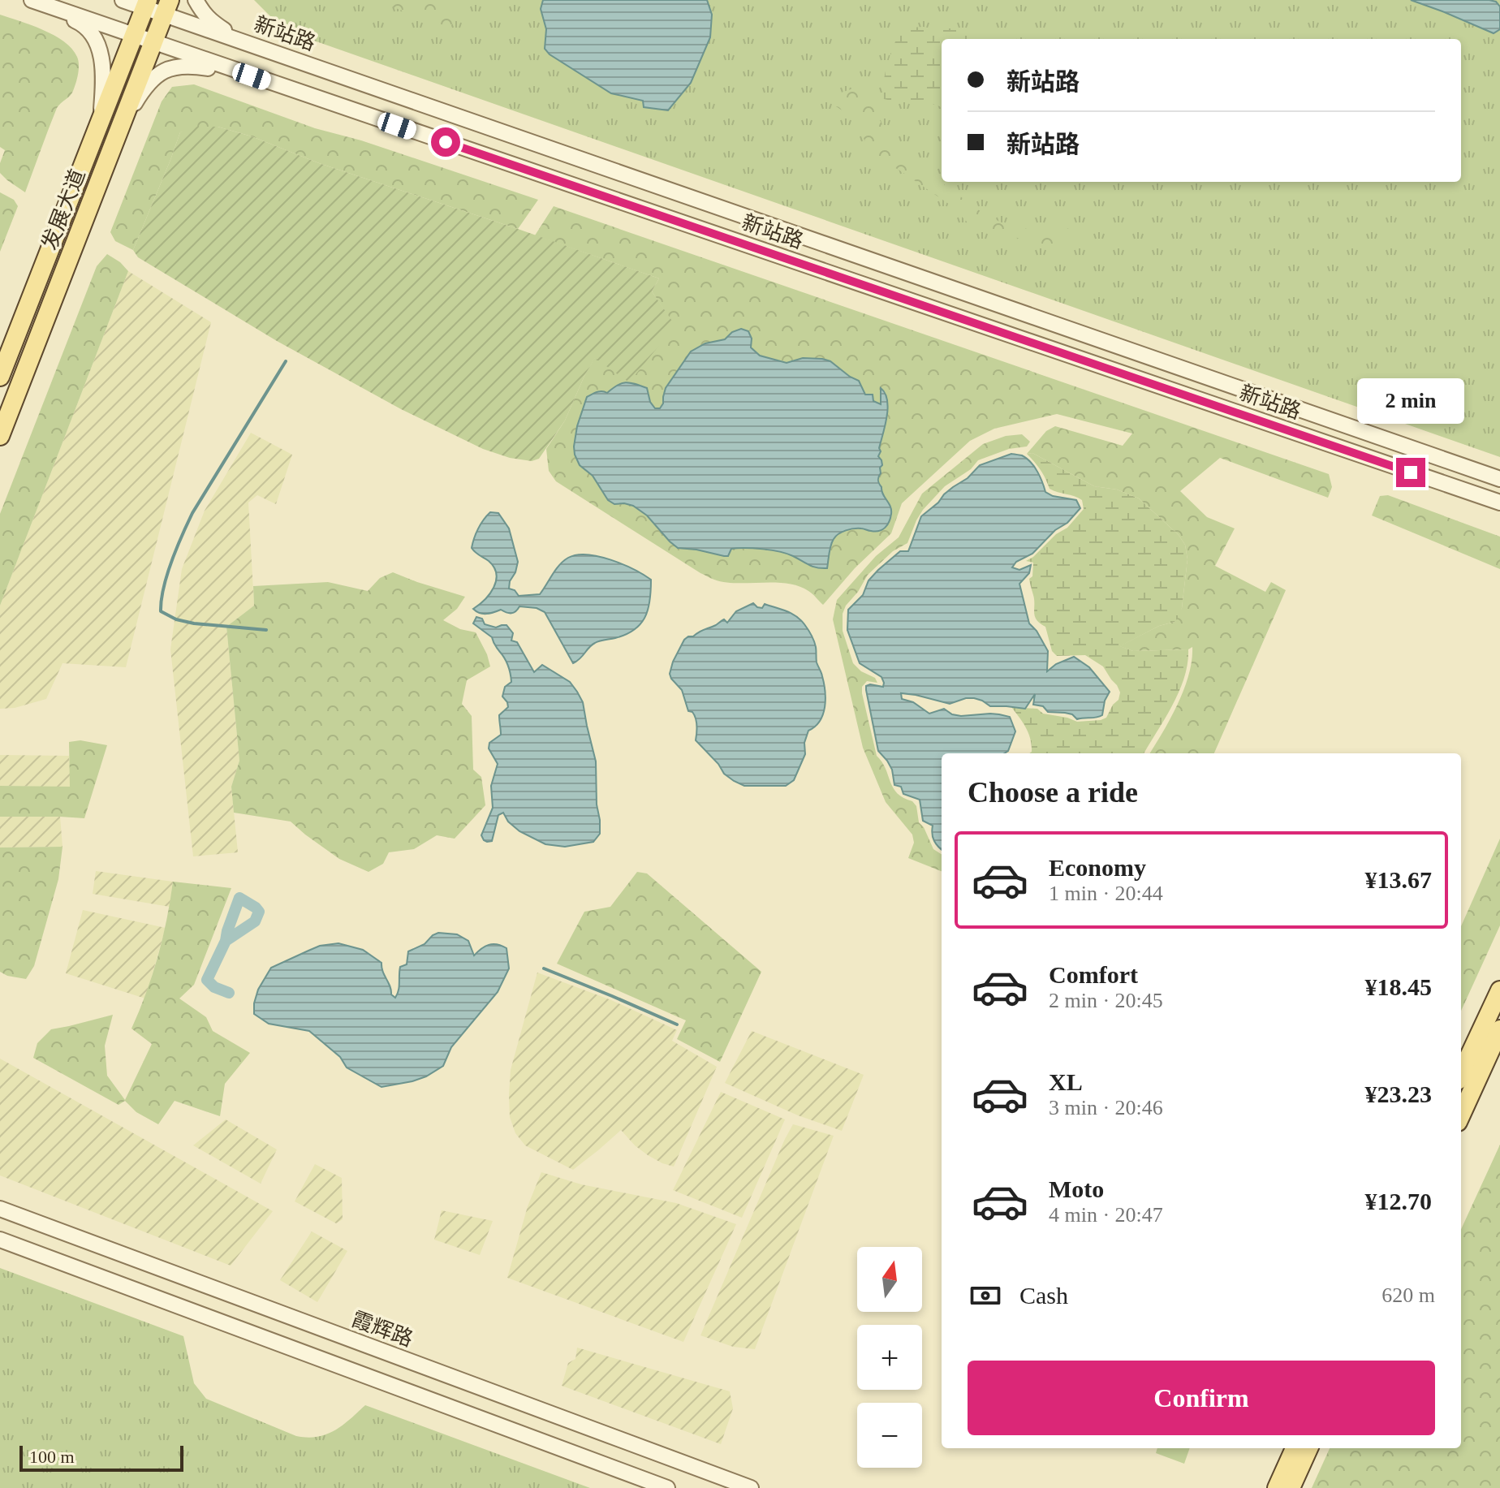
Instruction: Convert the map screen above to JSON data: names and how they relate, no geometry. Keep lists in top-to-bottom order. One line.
{"streets":{"main road":["发展大道"],"street":["新站路","霞辉路"]},"crossings":[["新站路","发展大道"]],"scale_bar":"100 m","north":"top","page":{"banner":["新站路","新站路"],"bubble":"2 min","heading":"Choose a ride","list":[{"name":"Economy","note":"1 min · 20:44","value":"¥13.67"},{"name":"Comfort","note":"2 min · 20:45","value":"¥18.45"},{"name":"XL","note":"3 min · 20:46","value":"¥23.23"},{"name":"Moto","note":"4 min · 20:47","value":"¥12.70"}],"map_buttons":["+","−"],"pay":["Cash","620 m"],"buttons":"Confirm","scale":"100 m"}}
